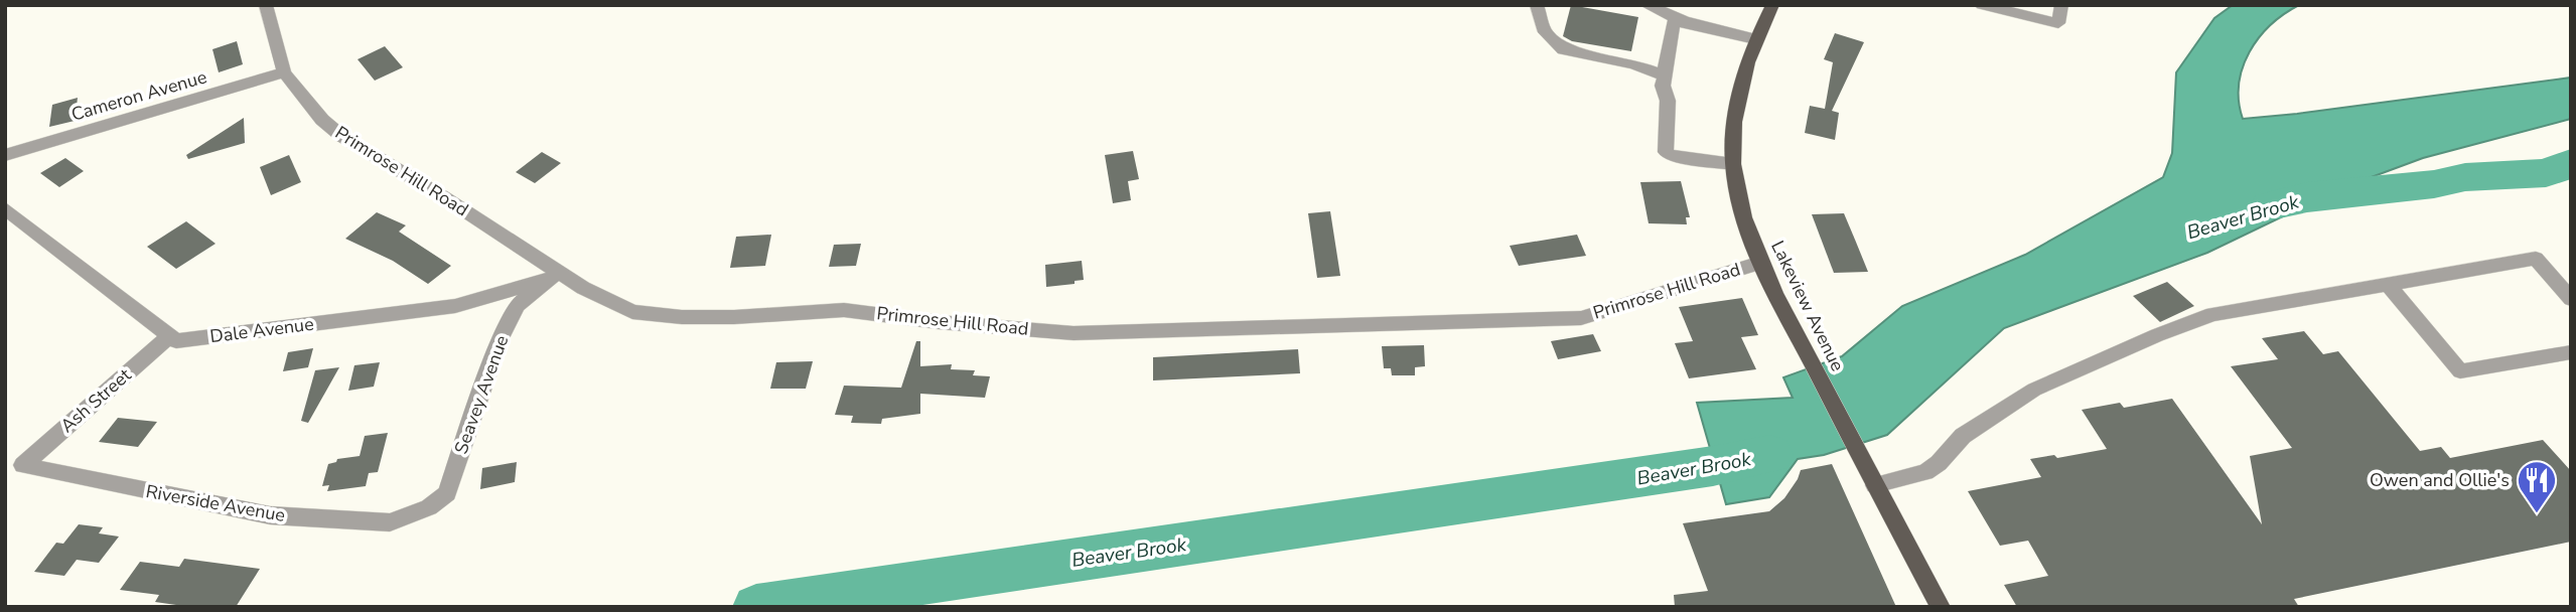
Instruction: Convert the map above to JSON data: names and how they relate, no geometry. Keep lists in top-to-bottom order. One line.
{"streets":{"main road":["Lakeview Avenue"],"street":["Cameron Avenue","Primrose Hill Road","Dale Avenue","Seavey Avenue","Ash Street","Riverside Avenue"]},"crossings":[["Cameron Avenue","Primrose Hill Road"],["Primrose Hill Road","Lakeview Avenue"],["Primrose Hill Road","Dale Avenue"],["Primrose Hill Road","Seavey Avenue"],["Dale Avenue","Seavey Avenue"],["Dale Avenue","Ash Street"],["Seavey Avenue","Riverside Avenue"],["Ash Street","Riverside Avenue"]],"water":["Beaver Brook"],"places":{"restaurant":["Owen and Ollie's"]}}
